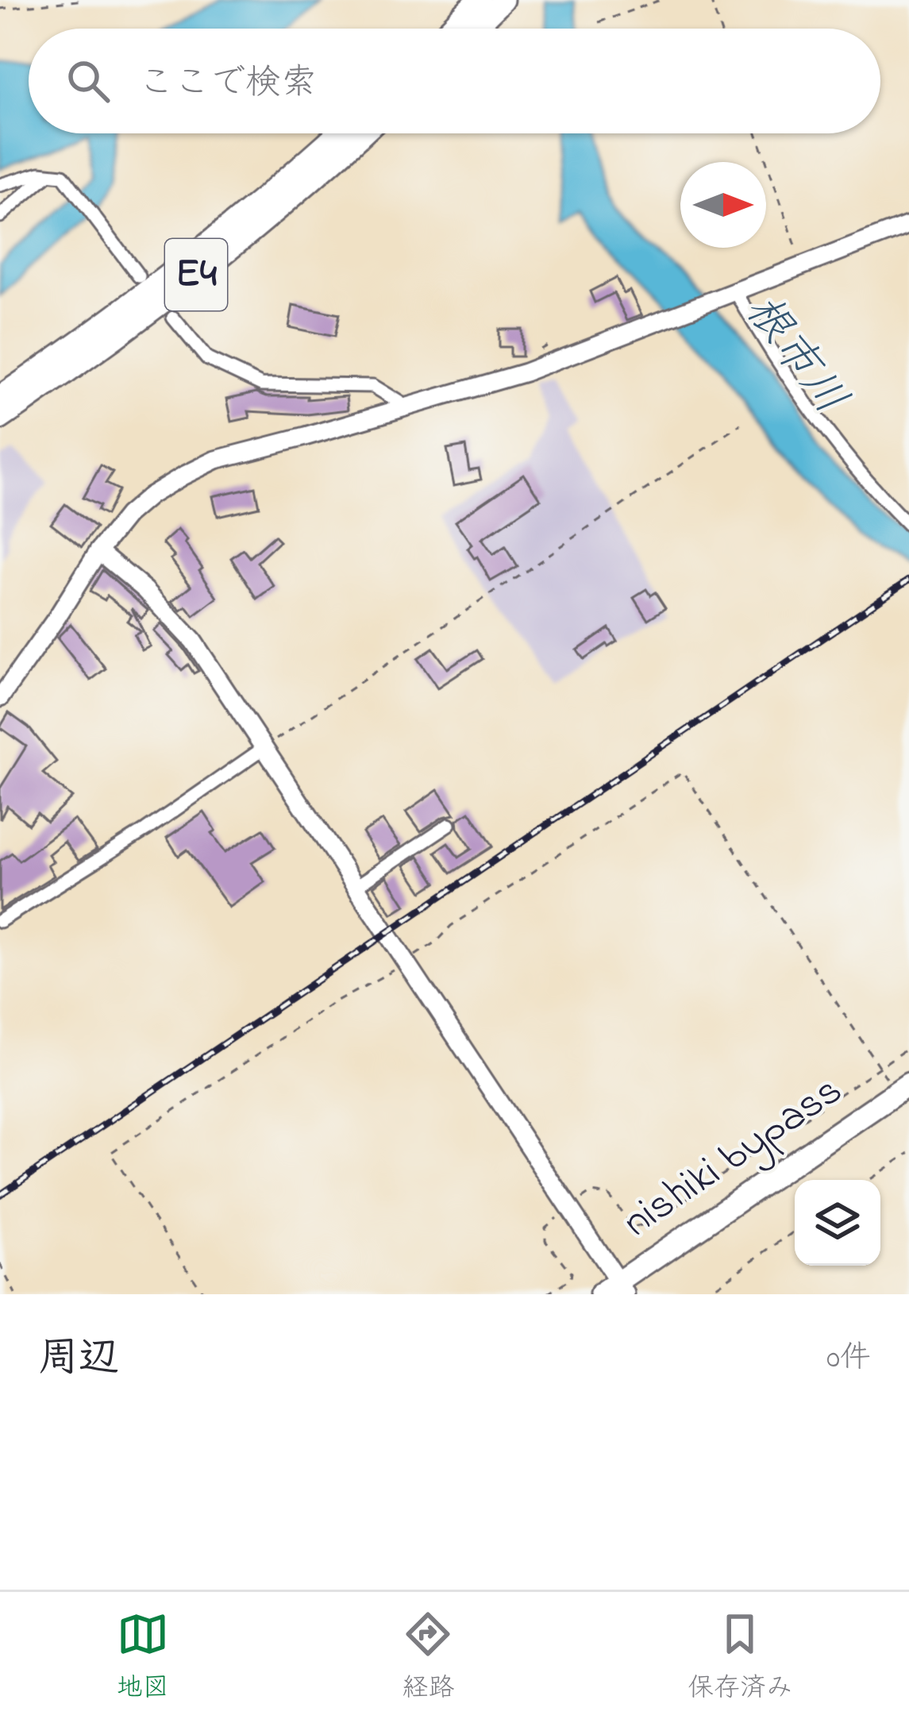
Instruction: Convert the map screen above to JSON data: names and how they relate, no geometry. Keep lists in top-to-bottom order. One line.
{"streets":{"highway":["E4","nishiki bypass"]},"water":["根市川"],"north":"right","page":{"search":"ここで検索","heading":["周辺","0件"],"nav":["地図","経路","保存済み"]}}
